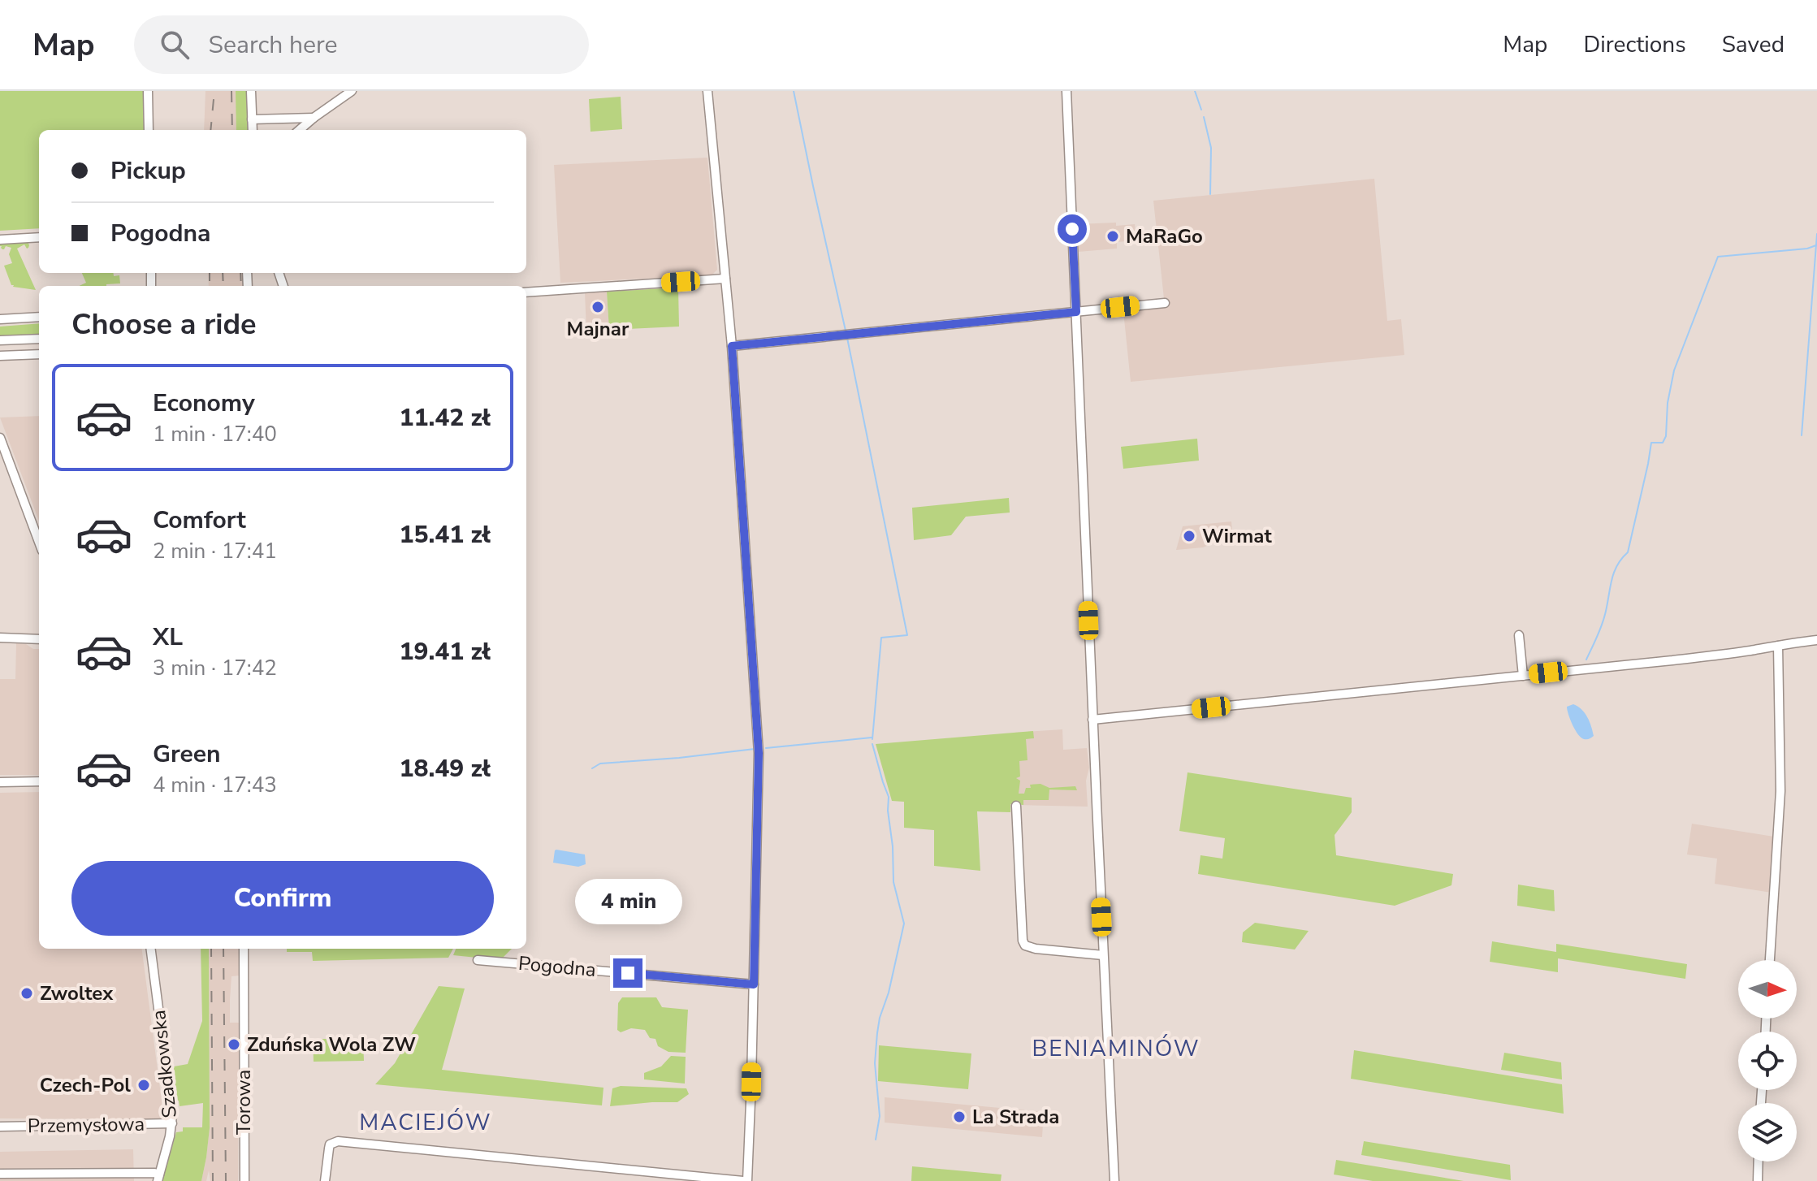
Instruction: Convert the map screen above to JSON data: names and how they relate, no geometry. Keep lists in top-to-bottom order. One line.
{"streets":{"street":["Pogodna","Szadkowska","Torowa","Przemysłowa"]},"crossings":[["Szadkowska","Przemysłowa"]],"districts":["BENIAMINÓW","MACIEJÓW"],"places":["MaRaGo","Majnar","Wirmat","Zwoltex","Zduńska Wola ZW","Czech-Pol","La Strada"],"north":"right","page":{"header":"Map","search":"Search here","nav":["Map","Directions","Saved"],"banner":["Pickup","Pogodna"],"heading":"Choose a ride","list":[{"name":"Economy","note":"1 min · 17:40","value":"11.42 zł"},{"name":"Comfort","note":"2 min · 17:41","value":"15.41 zł"},{"name":"XL","note":"3 min · 17:42","value":"19.41 zł"},{"name":"Green","note":"4 min · 17:43","value":"18.49 zł"}],"buttons":"Confirm","bubble":"4 min"}}
